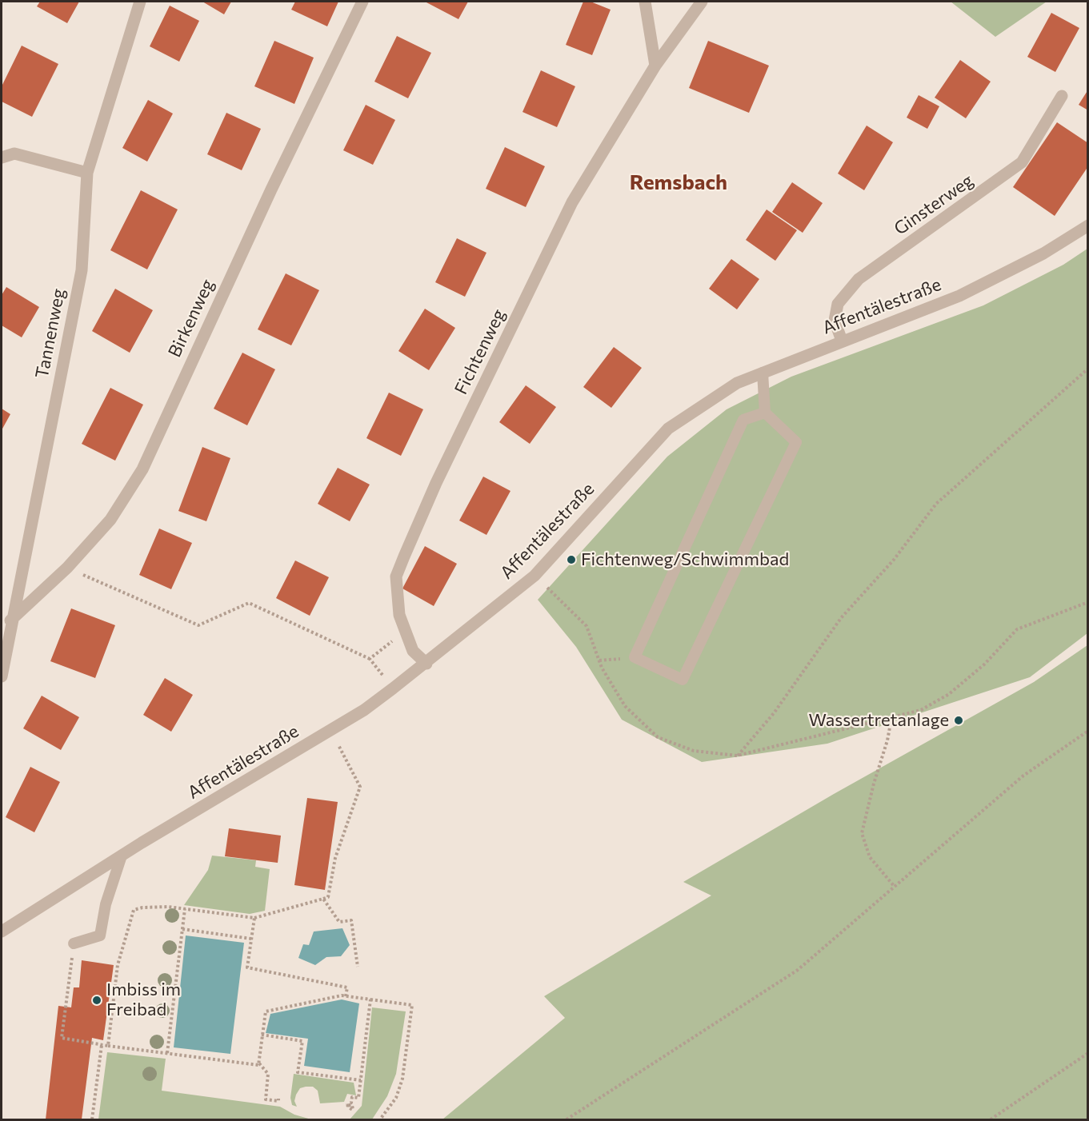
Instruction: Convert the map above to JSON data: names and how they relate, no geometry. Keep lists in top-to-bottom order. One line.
{"streets":{"street":["Ginsterweg","Affentälestraße","Birkenweg","Tannenweg","Fichtenweg"]},"crossings":[["Ginsterweg","Affentälestraße"],["Affentälestraße","Fichtenweg"],["Birkenweg","Tannenweg"]],"districts":["Remsbach"],"places":["Fichtenweg/Schwimmbad","Wassertretanlage","Imbiss im Freibad"]}
